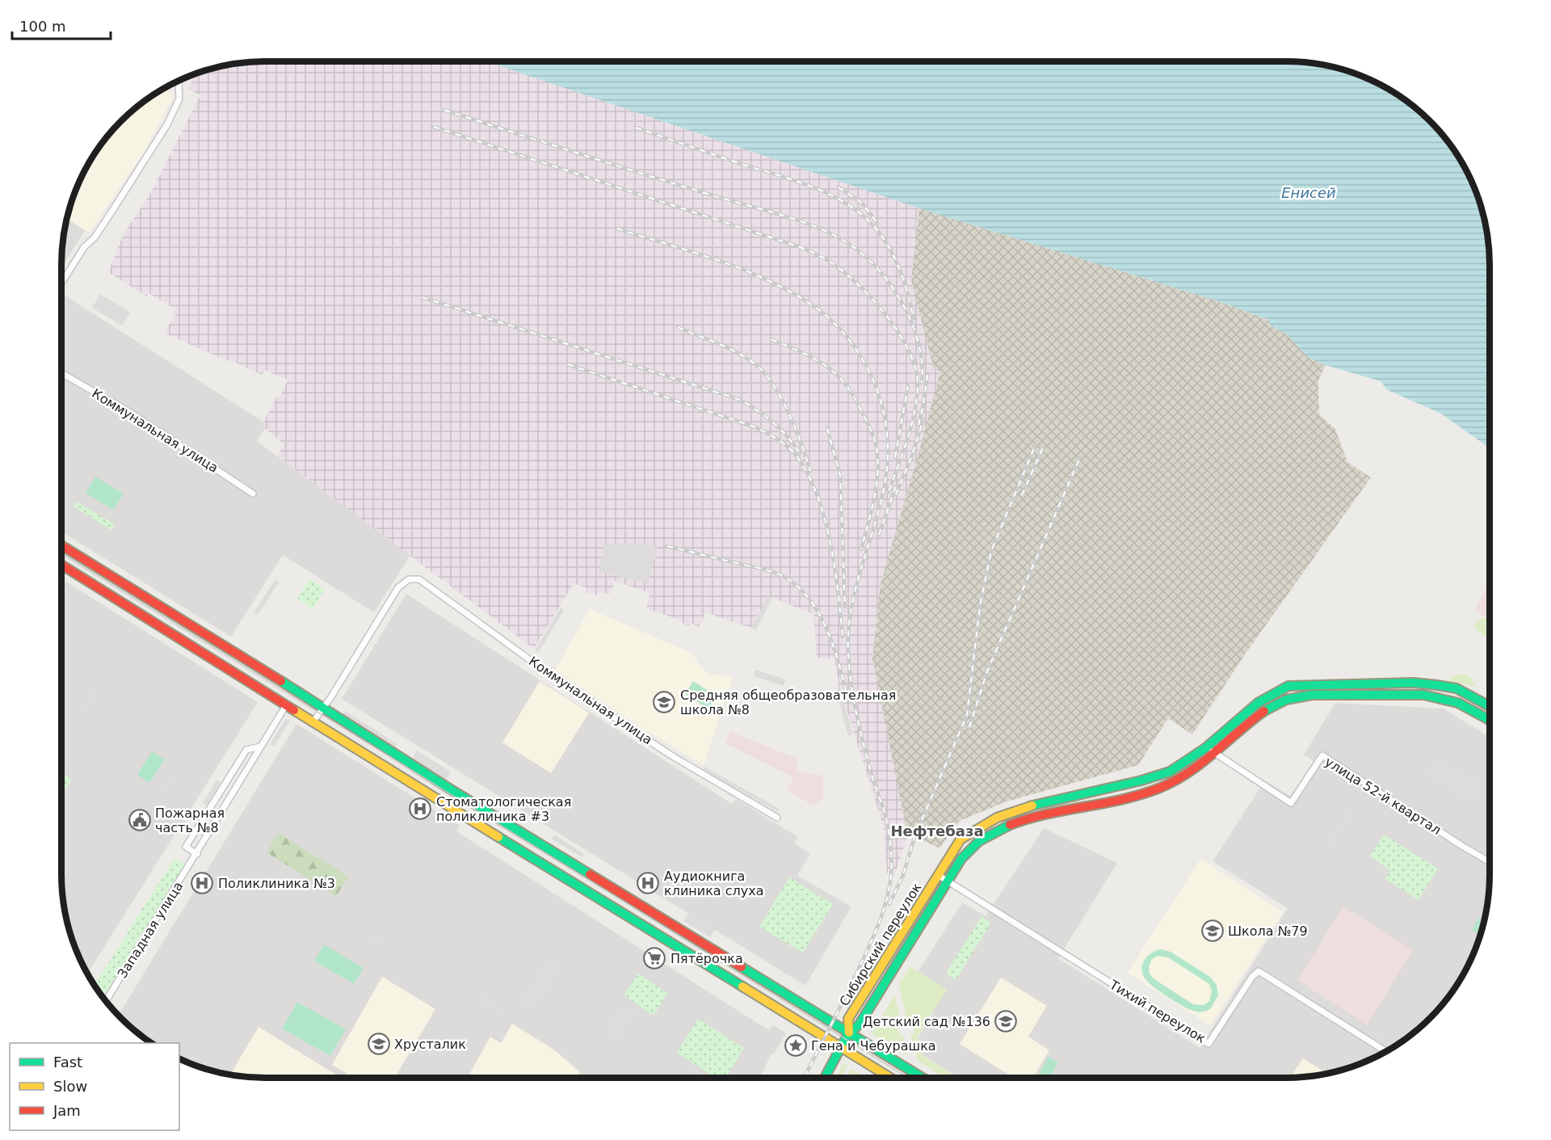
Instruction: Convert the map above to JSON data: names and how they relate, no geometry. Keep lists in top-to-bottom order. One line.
{"streets":{"main road":["Сибирский переулок"],"street":["Коммунальная улица","улица 52-й квартал","Западная улица","Тихий переулок"]},"crossings":[["улица 52-й квартал","Сибирский переулок"],["Сибирский переулок","Тихий переулок"]],"districts":["Нефтебаза"],"water":["Енисей"],"places":{"school or university":["Средняя общеобразовательная школа №8","Школа №79","Детский сад №136","Хрусталик"],"hospital":["Стоматологическая поликлиника #3","Поликлиника №3","Аудиокнига клиника слуха"],"public building":["Пожарная часть №8"],"supermarket":["Пятёрочка"],"place":["Гена и Чебурашка"]},"legend":["Fast","Slow","Jam"],"scale_bar":"100 m"}
